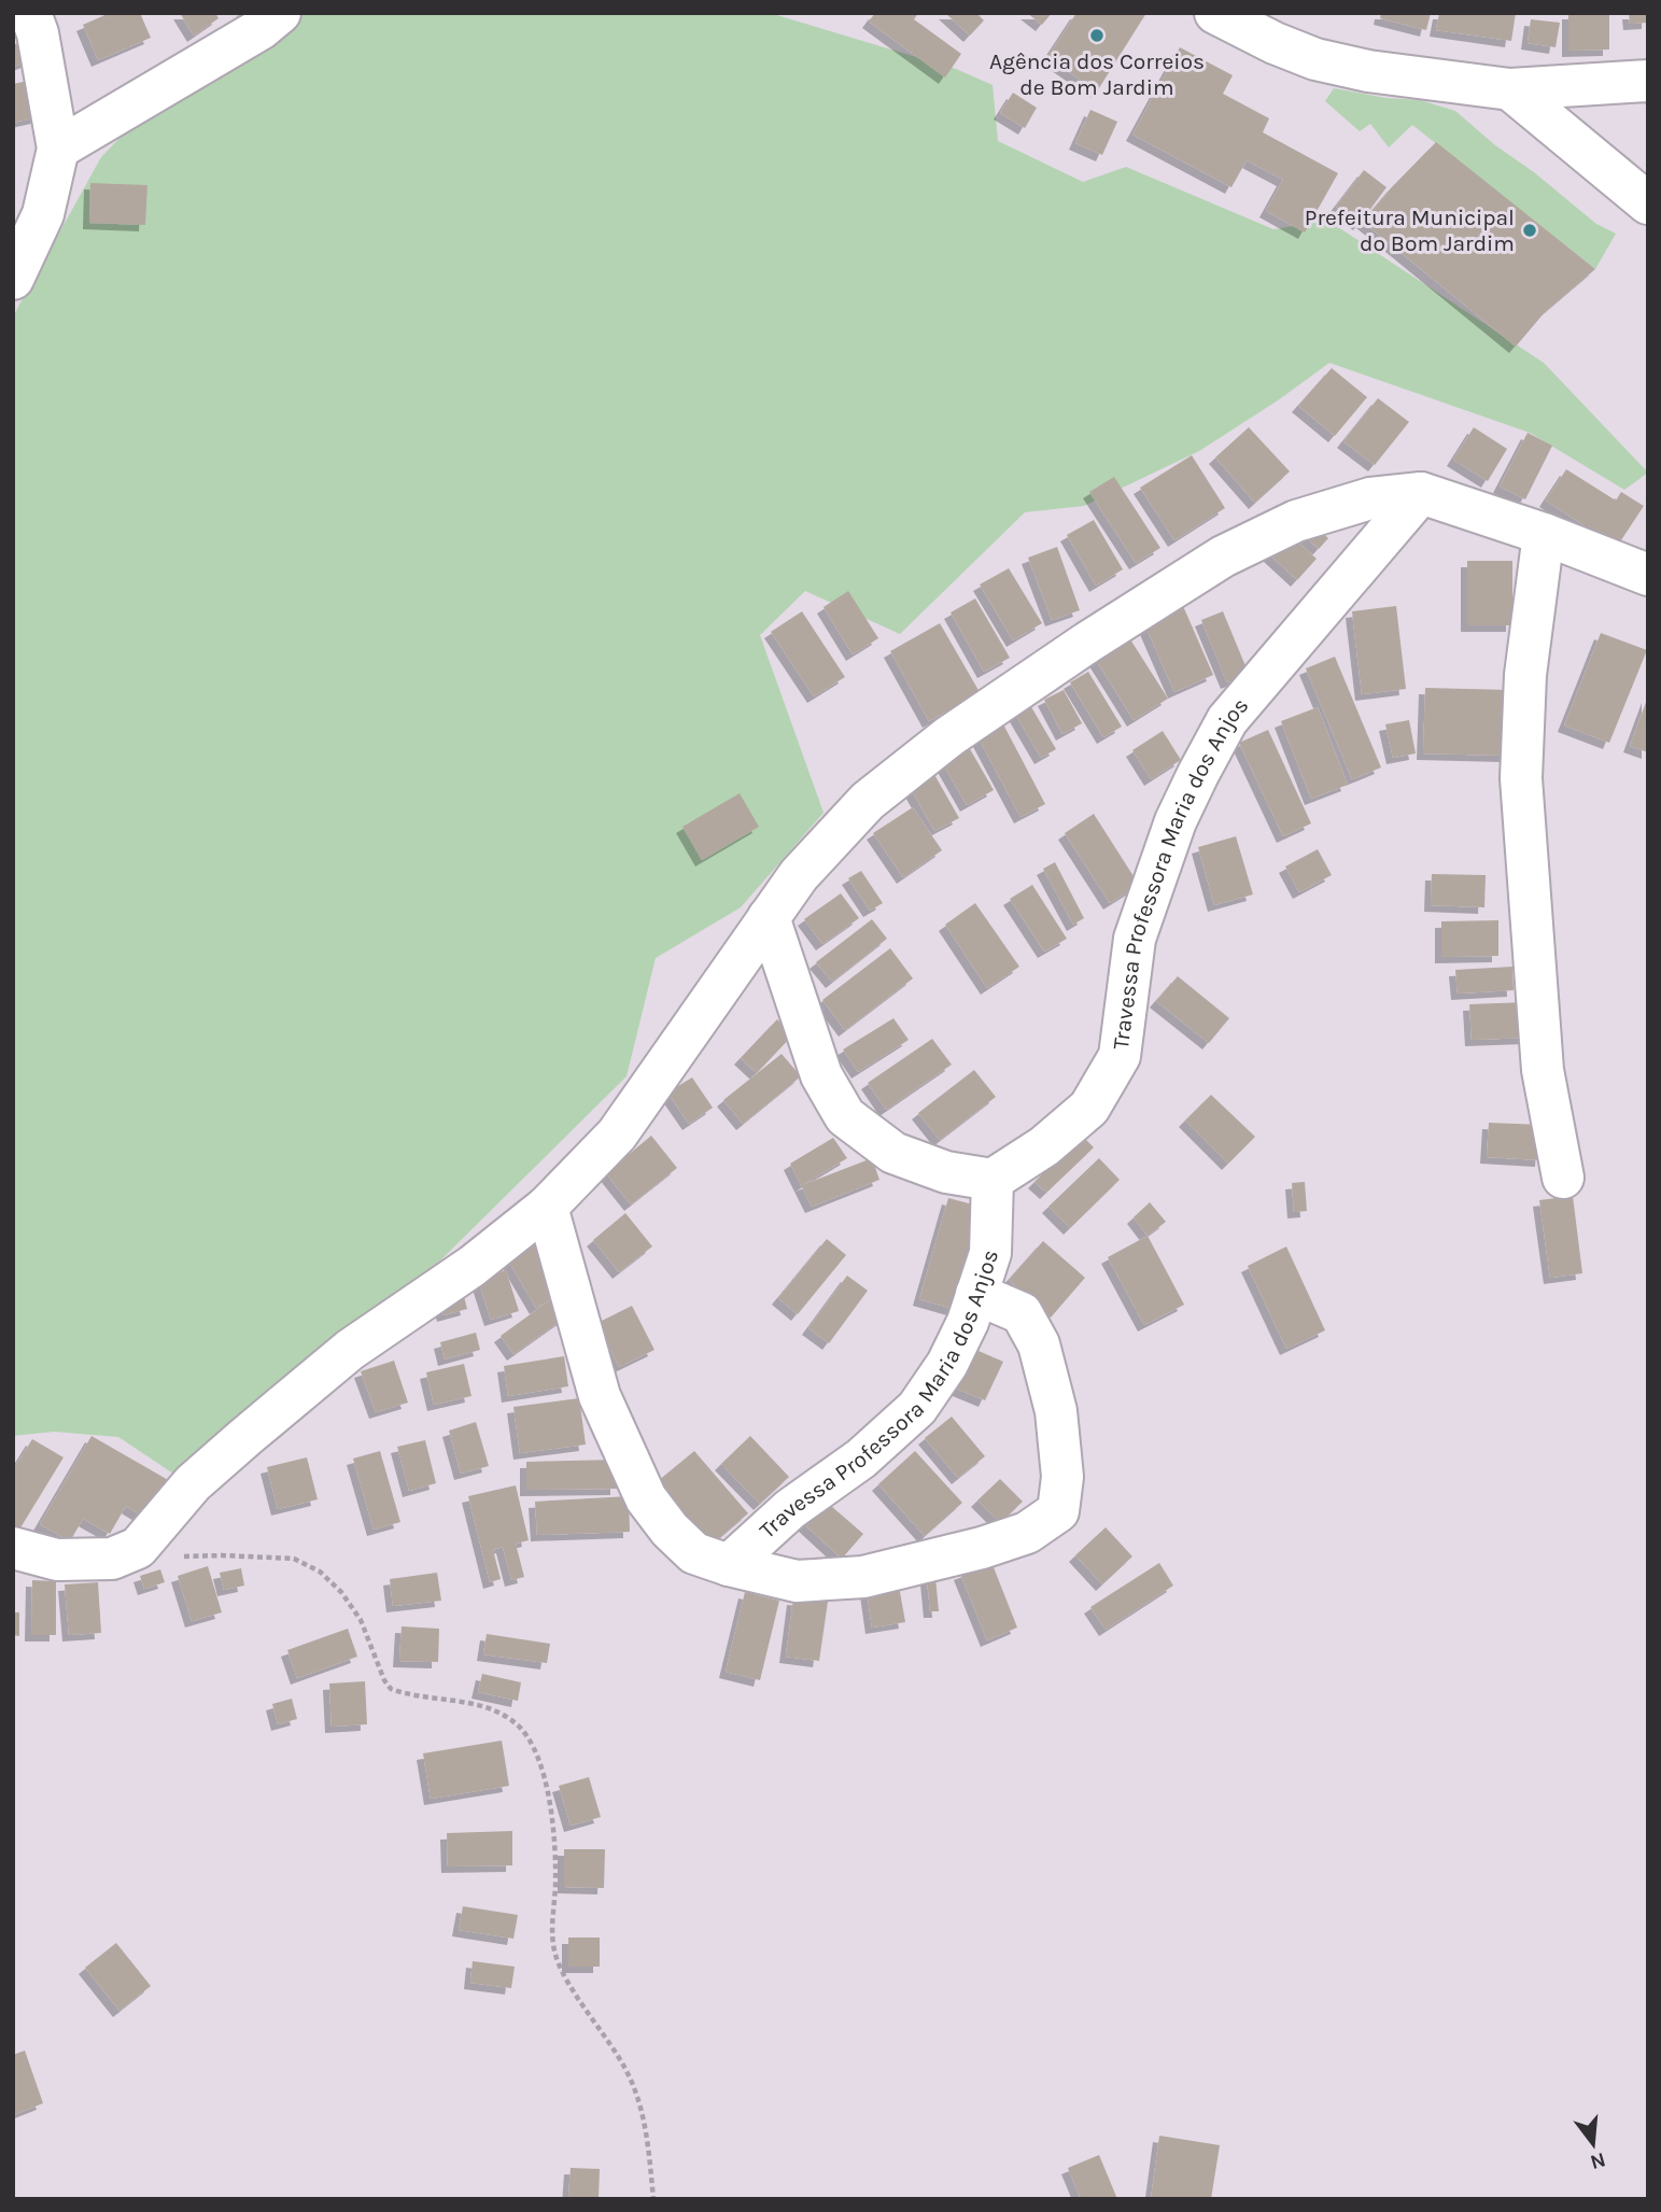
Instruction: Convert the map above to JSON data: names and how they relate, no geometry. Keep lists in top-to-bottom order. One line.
{"streets":{"street":["Travessa Professora Maria dos Anjos"]},"places":["Agência dos Correios de Bom Jardim","Prefeitura Municipal do Bom Jardim"],"north":"bottom"}
